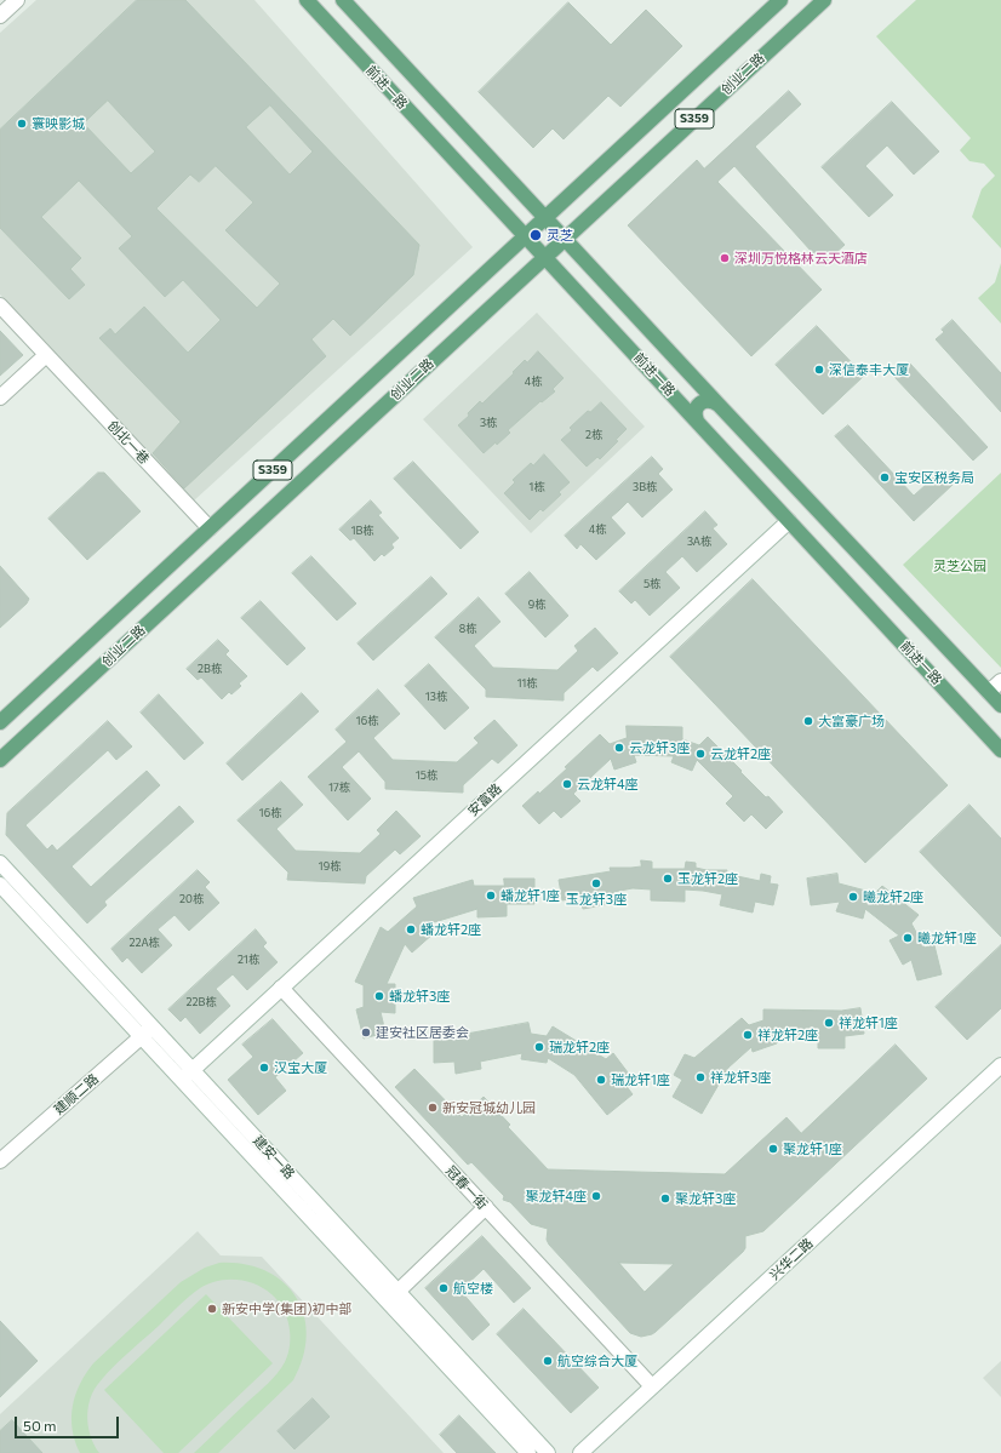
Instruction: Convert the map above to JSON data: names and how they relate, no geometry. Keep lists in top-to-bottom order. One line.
{"streets":{"main road":["创业二路","前进一路","S359","创北一巷","安富路","建顺二路","建安一路","冠春一街","兴华二路"]},"crossings":[["创业二路","前进一路"],["创业二路","创北一巷"],["前进一路","安富路"],["安富路","建安一路"],["安富路","冠春一街"],["建顺二路","建安一路"],["冠春一街","兴华二路"]],"parks":["灵芝公园"],"places":["寰映影城","灵芝","深圳万悦格林云天酒店","深信泰丰大厦","宝安区税务局","大富豪广场","云龙轩3座","云龙轩2座","云龙轩4座","玉龙轩2座","玉龙轩3座","蟠龙轩1座","曦龙轩2座","蟠龙轩2座","曦龙轩1座","蟠龙轩3座","祥龙轩1座","建安社区居委会","祥龙轩2座","瑞龙轩2座","汉宝大厦","祥龙轩3座","瑞龙轩1座","新安冠城幼儿园","聚龙轩1座","聚龙轩4座","聚龙轩3座","航空楼","新安中学(集团)初中部","航空综合大厦"],"house_numbers":["4栋","3栋","2栋","1栋","3B栋","4栋","1B栋","3A栋","5栋","9栋","8栋","2B栋","11栋","13栋","16栋","15栋","17栋","16栋","19栋","20栋","22A栋","21栋","22B栋"],"scale_bar":"50 m"}
